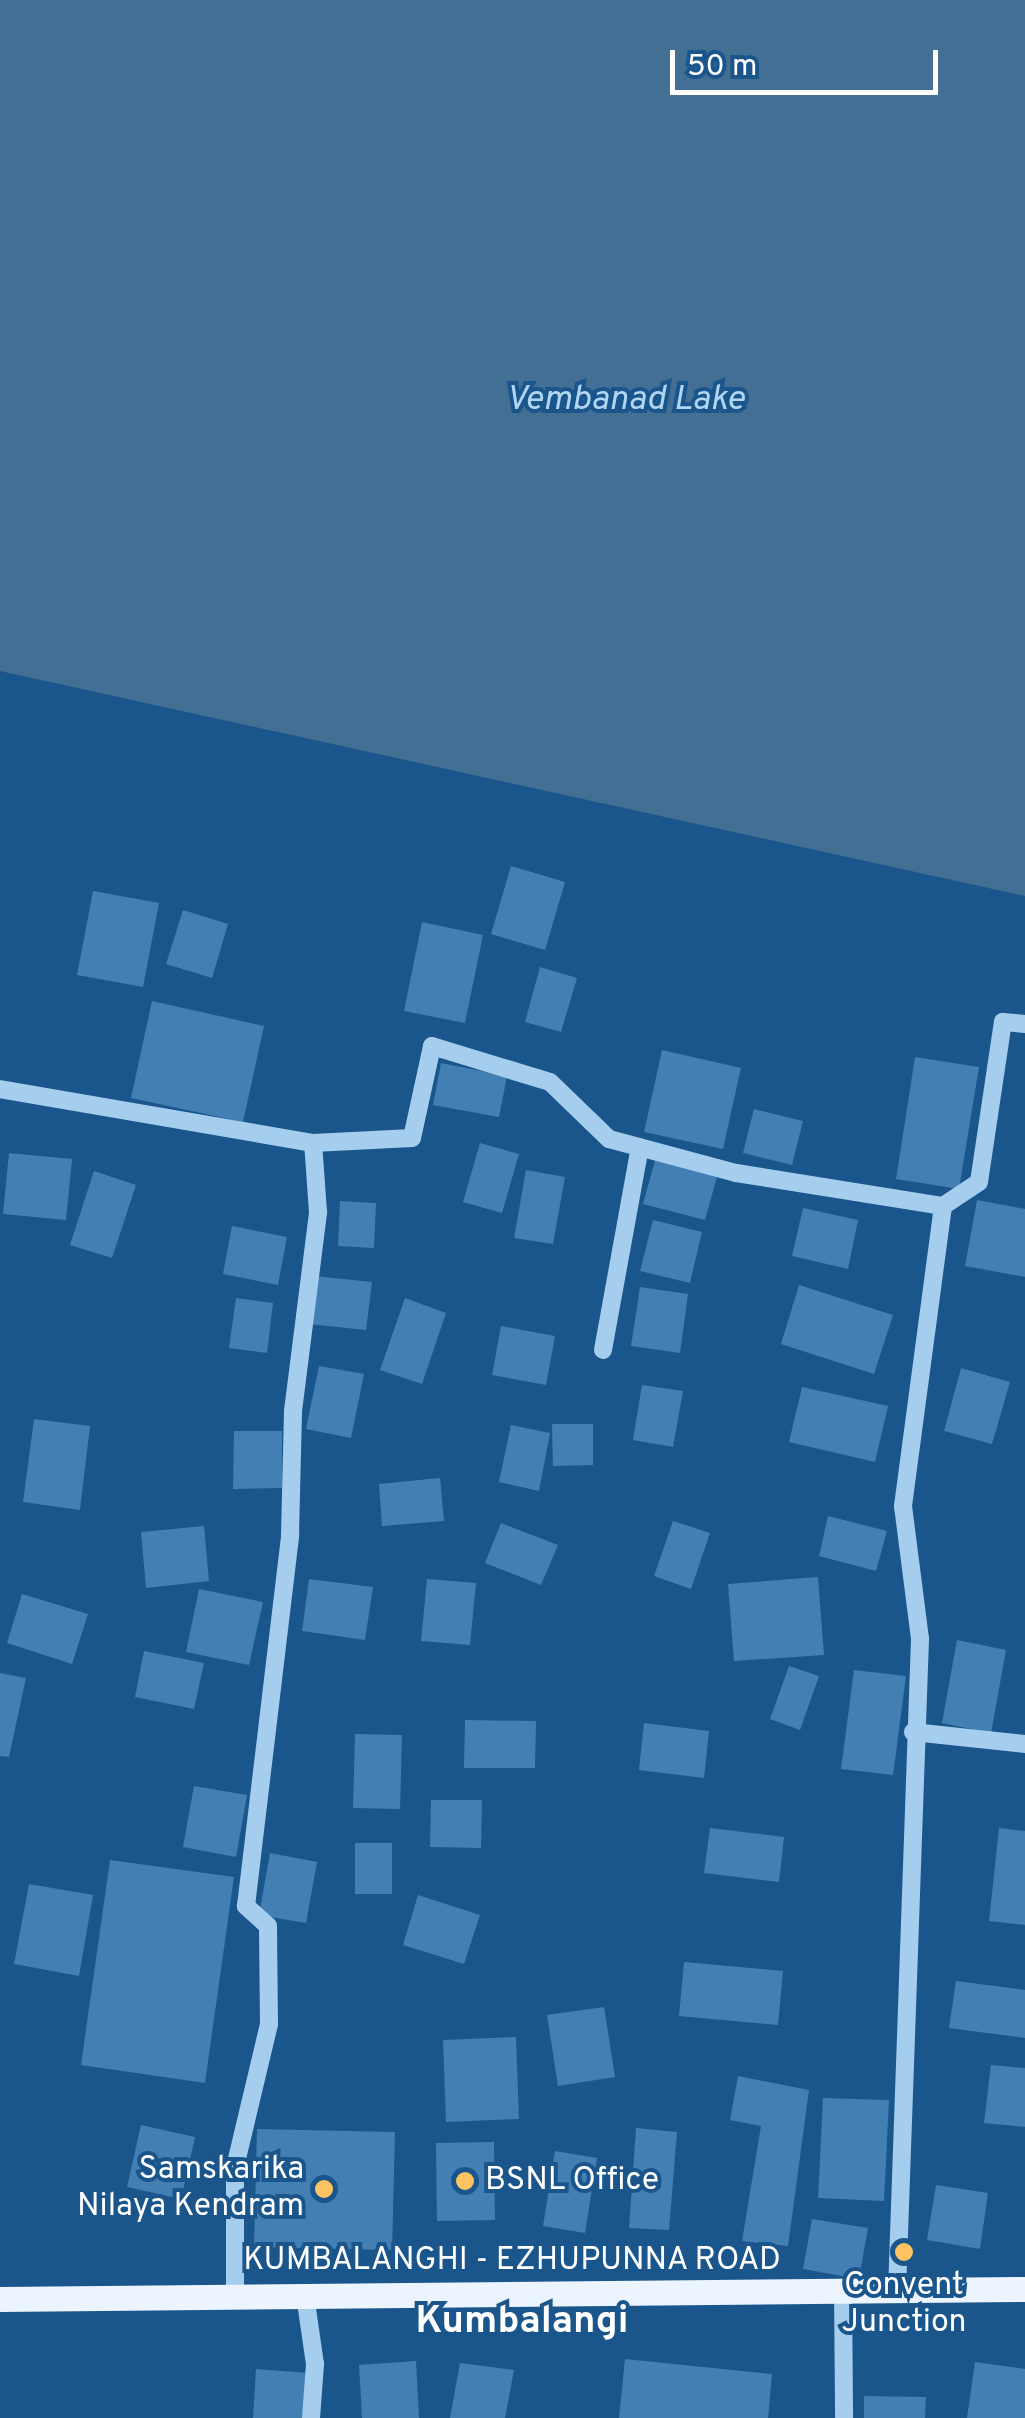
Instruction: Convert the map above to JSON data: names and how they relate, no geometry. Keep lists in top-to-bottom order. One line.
{"streets":{"main road":["KUMBALANGHI - EZHUPUNNA ROAD"]},"districts":["Kumbalangi"],"water":["Vembanad Lake"],"places":["BSNL Office","Samskarika Nilaya Kendram","Convent Junction"],"scale_bar":"50 m"}
